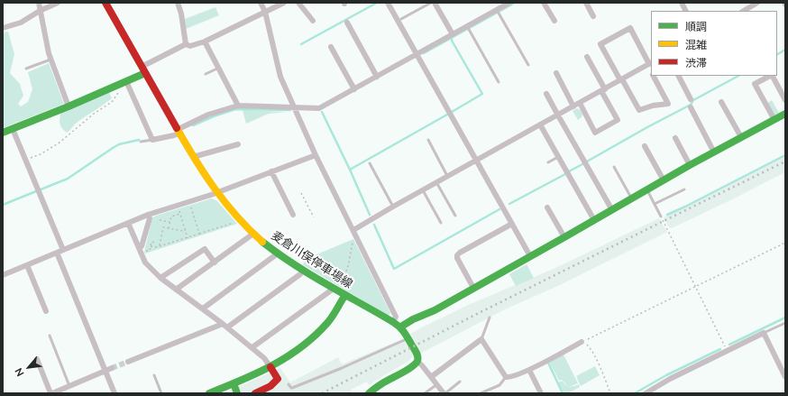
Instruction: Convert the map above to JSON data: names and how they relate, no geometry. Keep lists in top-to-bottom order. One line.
{"streets":{"street":["麦倉川俣停車場線"]},"legend":["順調","混雑","渋滞"],"north":"bottom left"}
